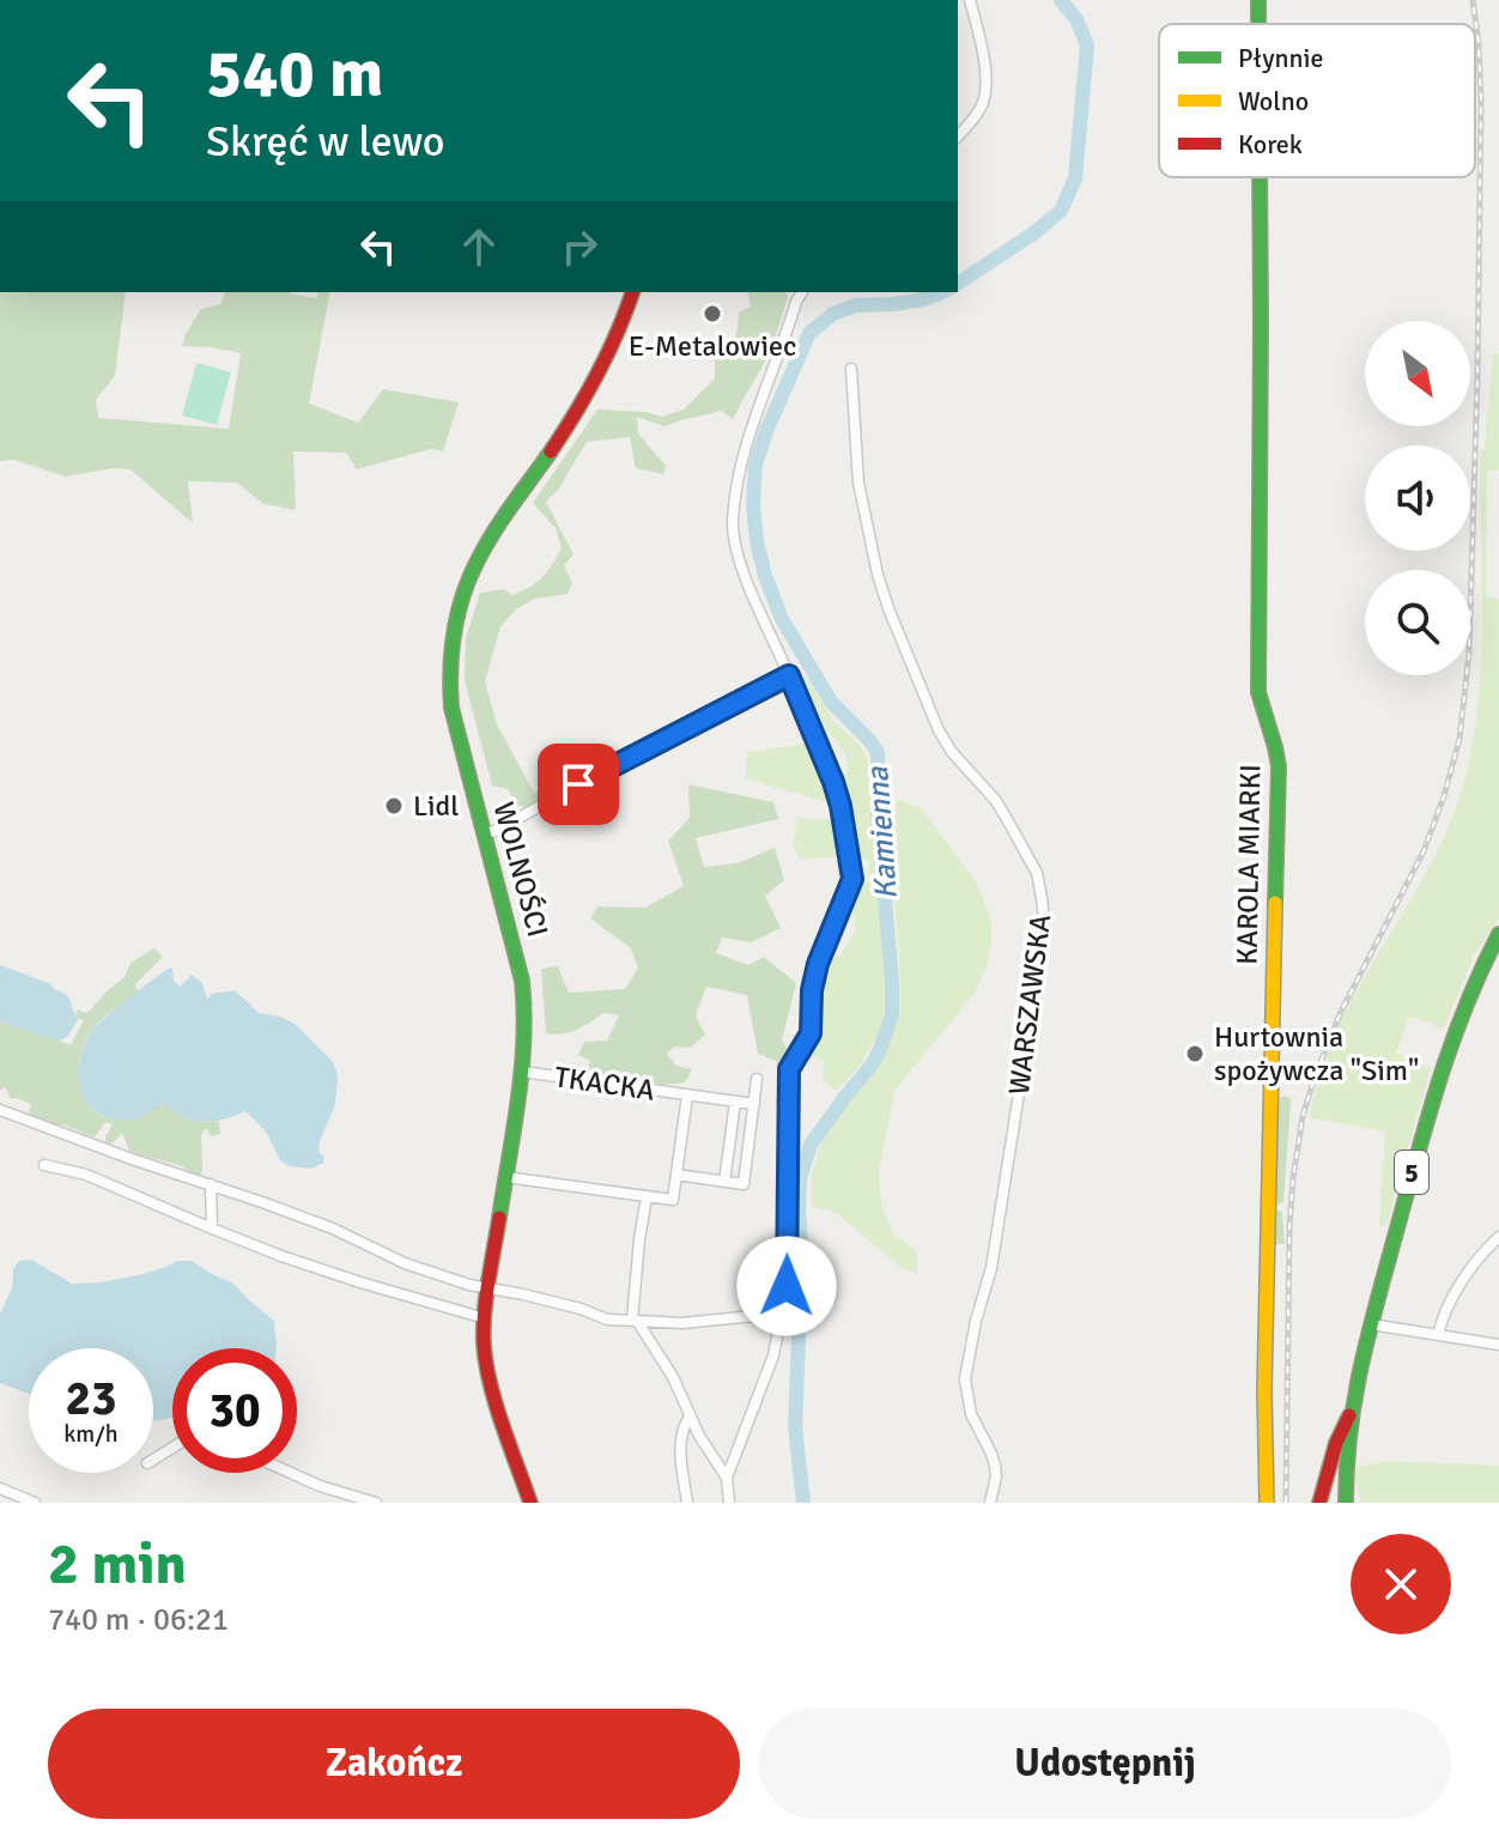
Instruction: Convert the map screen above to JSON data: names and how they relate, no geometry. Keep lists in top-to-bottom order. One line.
{"streets":{"street":["KAROLA MIARKI","WOLNOŚCI","WARSZAWSKA","TKACKA","5"]},"crossings":[["WOLNOŚCI","TKACKA"]],"water":["Kamienna"],"places":["E-Metalowiec","Lidl","Hurtownia spożywcza \"Sim\""],"legend":["Płynnie","Wolno","Korek"],"north":"bottom right","page":{"turn":["540 m","Skręć w lewo"],"speed":"23 km/h","limit":"30","heading":["2 min","740 m · 06:21"],"buttons":["Zakończ","Udostępnij"]}}
